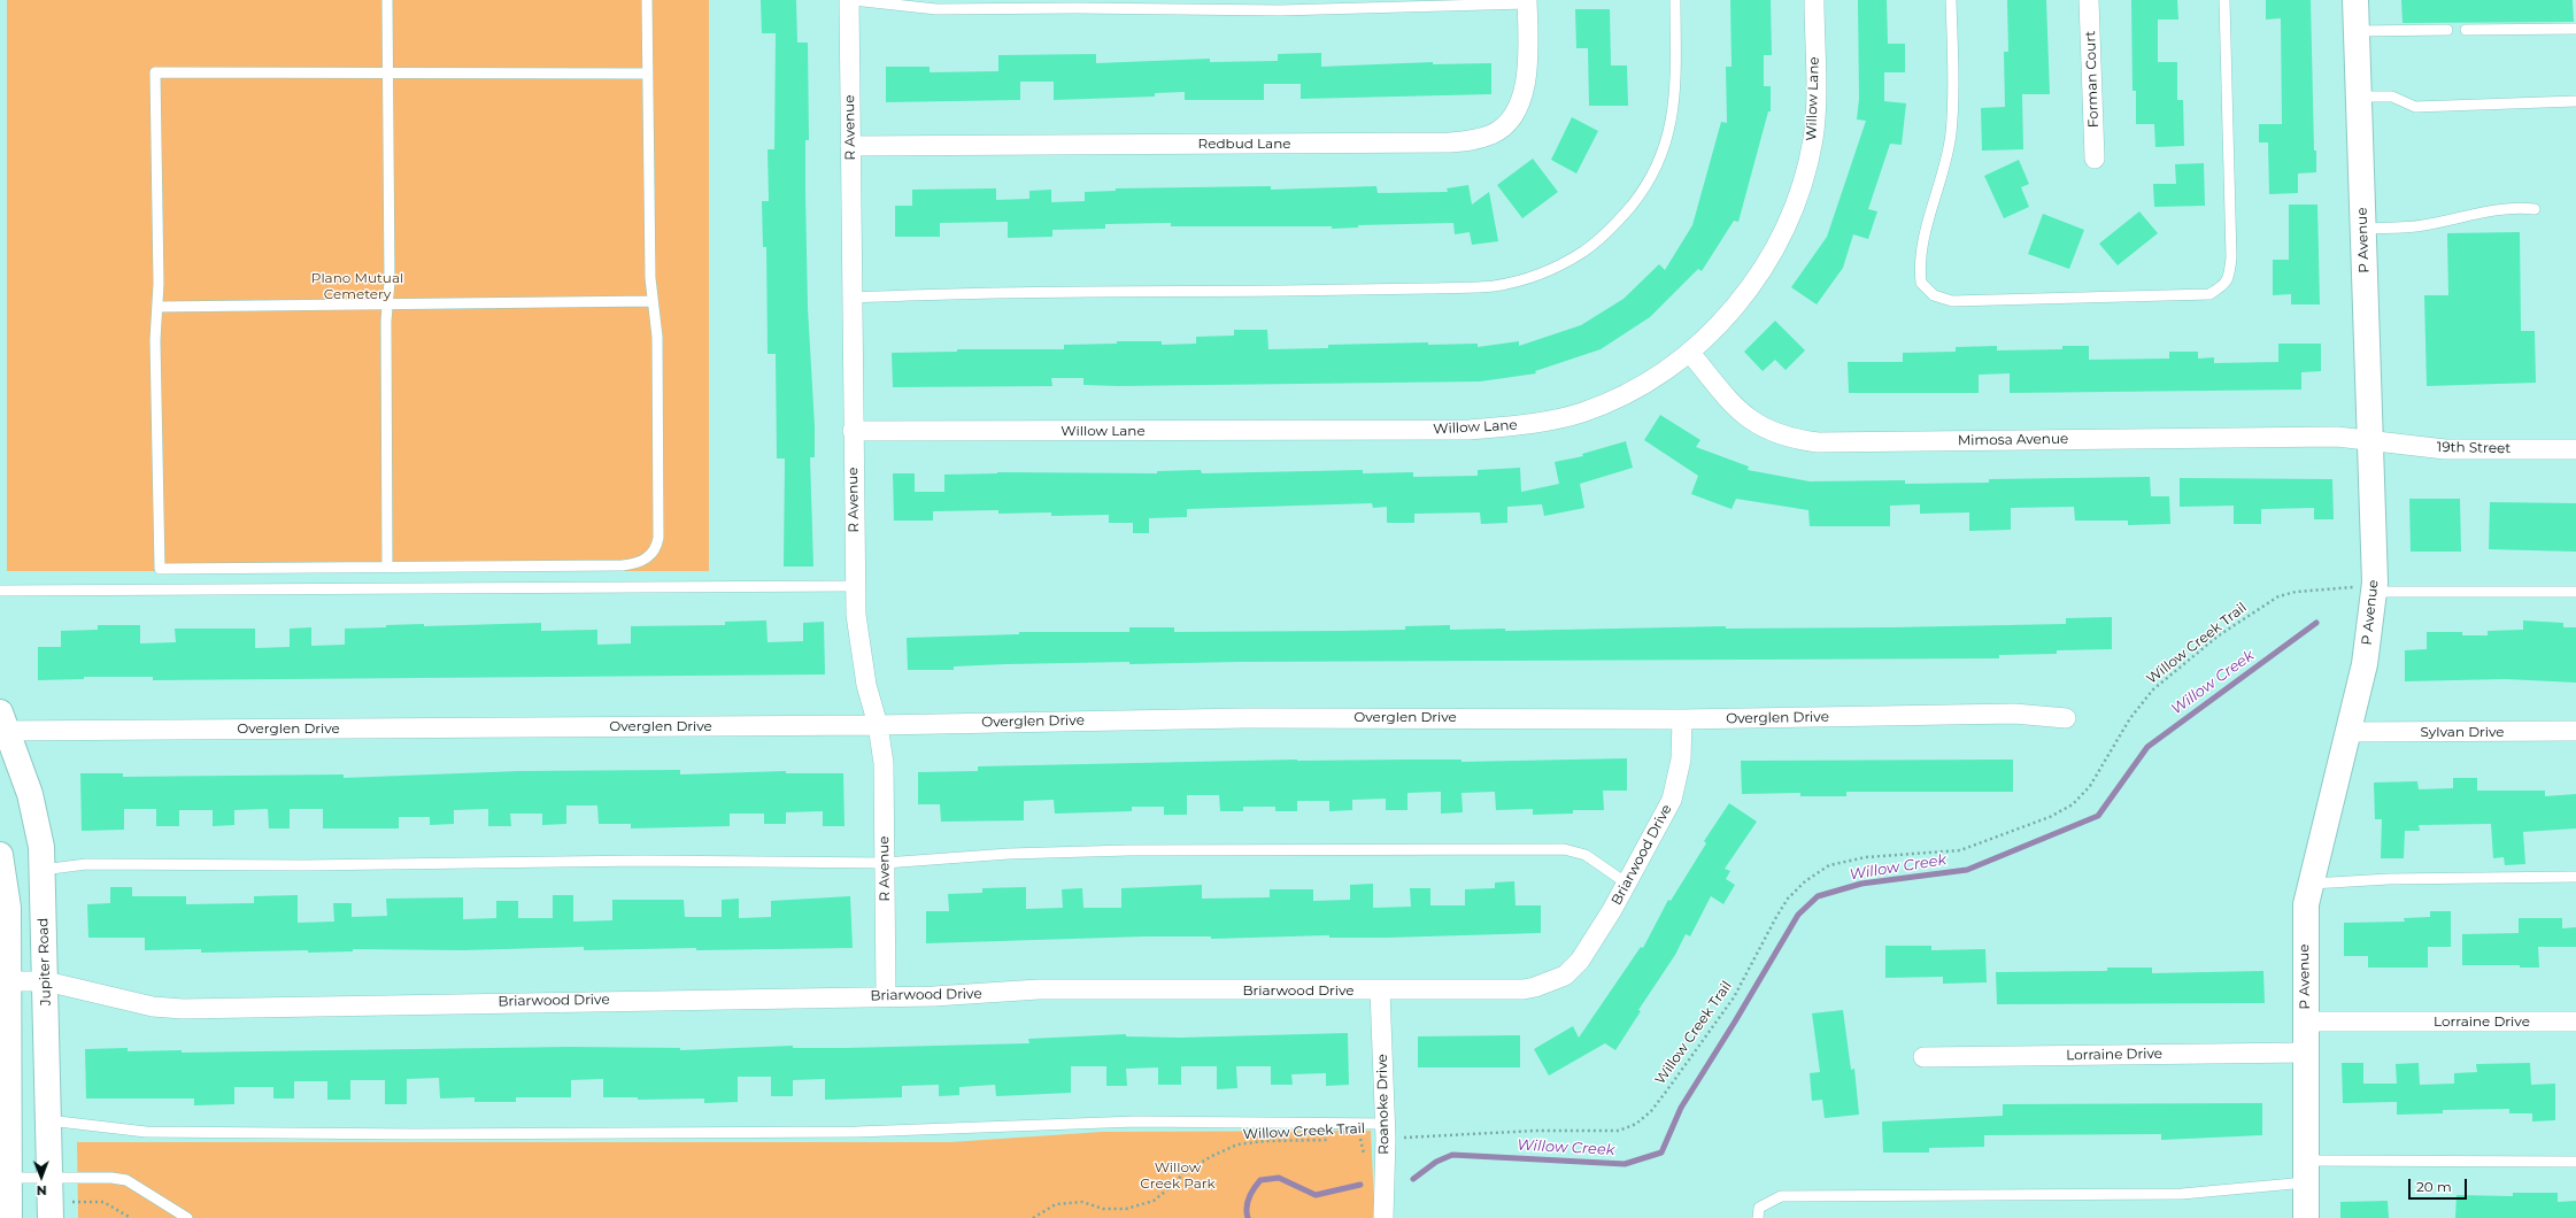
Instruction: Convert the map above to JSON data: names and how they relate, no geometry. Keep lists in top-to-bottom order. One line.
{"streets":{"street":["Forman Court","Willow Lane","R Avenue","Redbud Lane","P Avenue","Mimosa Avenue","19th Street","Overglen Drive","Sylvan Drive","Briarwood Drive","Jupiter Road","Lorraine Drive","Roanoke Drive"],"path":["Willow Creek Trail"]},"crossings":[["Willow Lane","R Avenue"],["Willow Lane","Mimosa Avenue"],["R Avenue","Redbud Lane"],["R Avenue","Overglen Drive"],["R Avenue","Briarwood Drive"],["P Avenue","Mimosa Avenue"],["P Avenue","19th Street"],["P Avenue","Willow Creek Trail"],["P Avenue","Sylvan Drive"],["P Avenue","Lorraine Drive"],["Mimosa Avenue","19th Street"],["Willow Creek Trail","Roanoke Drive"],["Overglen Drive","Briarwood Drive"],["Overglen Drive","Jupiter Road"],["Briarwood Drive","Jupiter Road"],["Briarwood Drive","Roanoke Drive"]],"water":["Willow Creek"],"parks":["Plano Mutual Cemetery","Willow Creek Park"],"scale_bar":"20 m","north":"bottom"}
